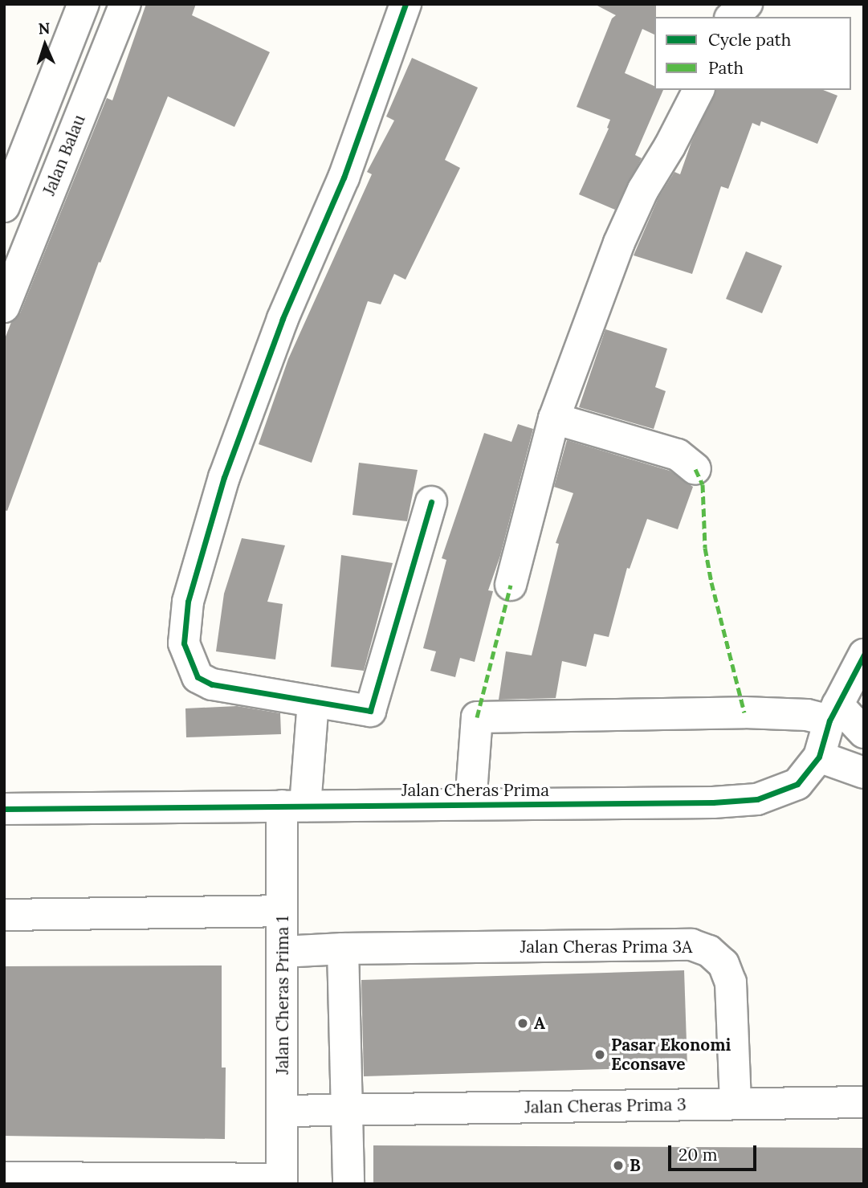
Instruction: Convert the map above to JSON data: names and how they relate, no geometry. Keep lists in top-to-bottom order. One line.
{"streets":{"street":["Jalan Balau","Jalan Cheras Prima","Jalan Cheras Prima 3A","Jalan Cheras Prima 1","Jalan Cheras Prima 3"]},"crossings":[["Jalan Cheras Prima","Jalan Cheras Prima 1"],["Jalan Cheras Prima 3A","Jalan Cheras Prima 1"],["Jalan Cheras Prima 3A","Jalan Cheras Prima 3"],["Jalan Cheras Prima 1","Jalan Cheras Prima 3"]],"places":["A","Pasar Ekonomi Econsave","B"],"legend":["Cycle path","Path"],"scale_bar":"20 m","north":"top"}
